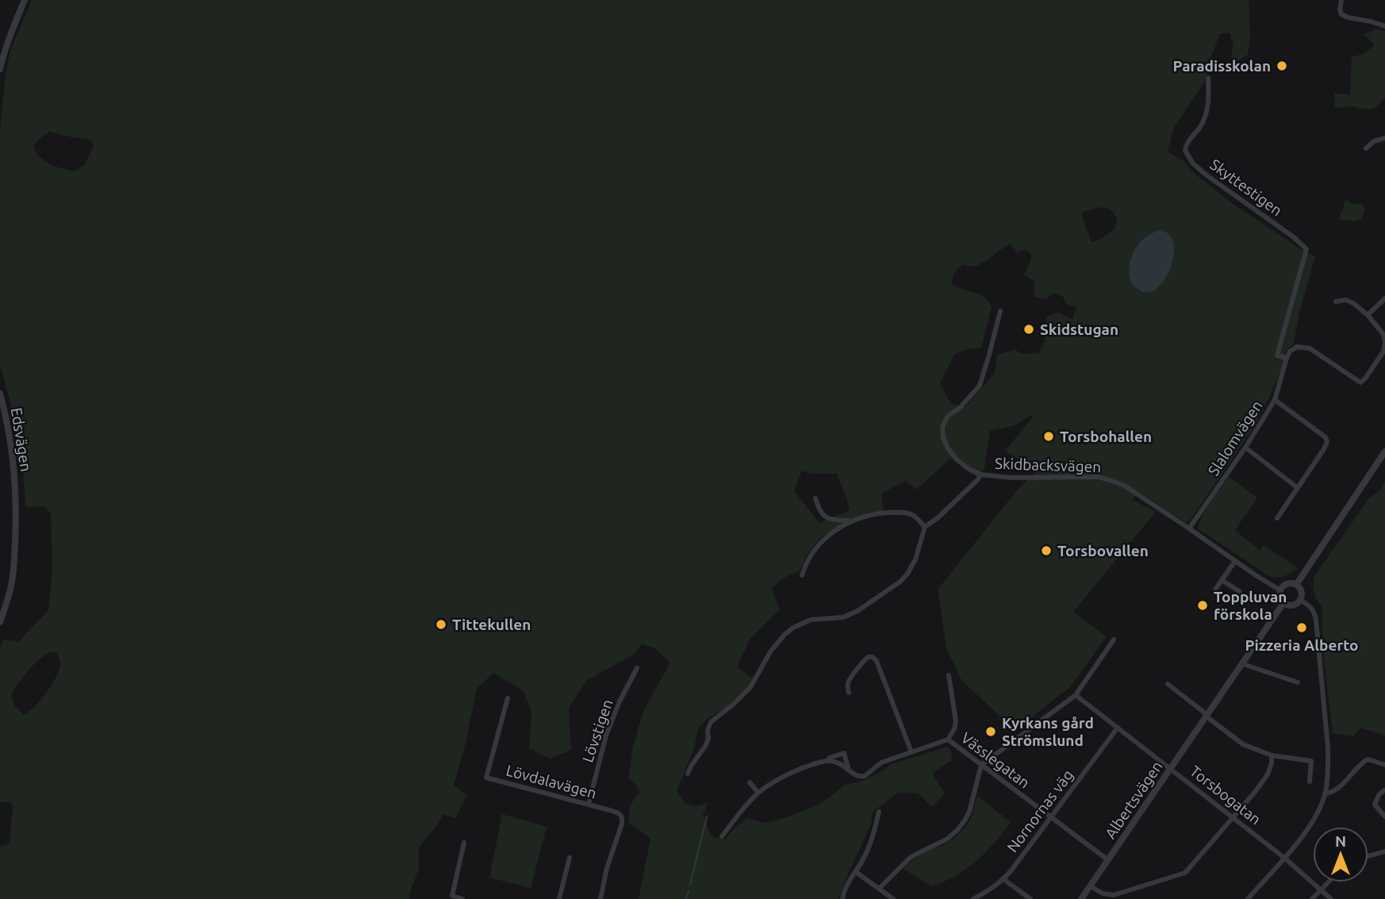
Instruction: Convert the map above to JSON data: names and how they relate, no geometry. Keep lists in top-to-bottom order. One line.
{"streets":{"street":["Skyttestigen","Slalomvägen","Edsvägen","Skidbacksvägen","Lövstigen","Vässlegatan","Lövdalavägen","Torsbogatan","Albertsvägen","Nornornas väg"]},"crossings":[["Skyttestigen","Slalomvägen"],["Slalomvägen","Skidbacksvägen"],["Skidbacksvägen","Albertsvägen"],["Lövstigen","Lövdalavägen"],["Vässlegatan","Albertsvägen"],["Vässlegatan","Nornornas väg"],["Torsbogatan","Albertsvägen"],["Torsbogatan","Nornornas väg"]],"places":["Paradisskolan","Skidstugan","Torsbohallen","Torsbovallen","Toppluvan förskola","Tittekullen","Pizzeria Alberto","Kyrkans gård Strömslund"],"north":"top"}
